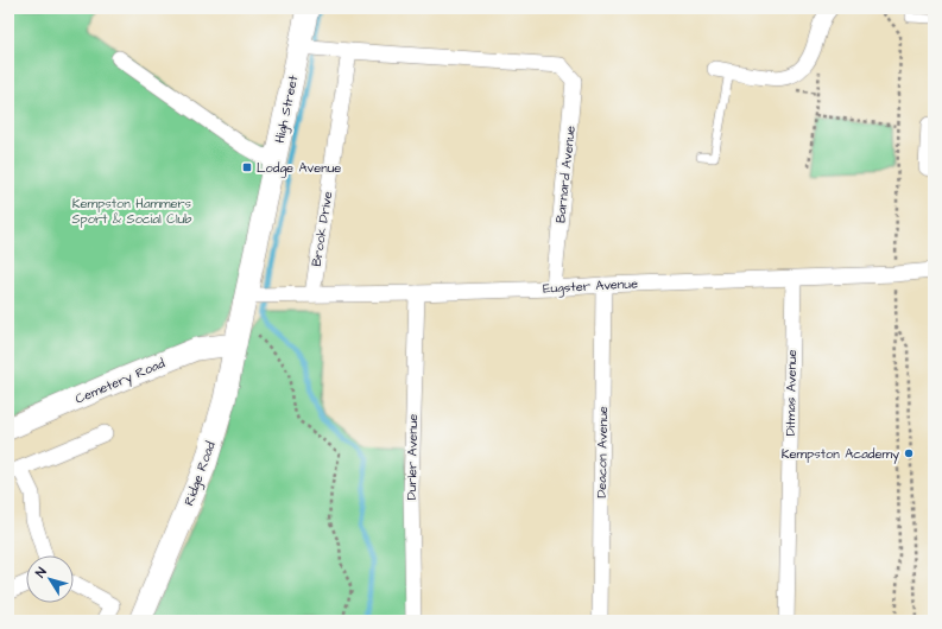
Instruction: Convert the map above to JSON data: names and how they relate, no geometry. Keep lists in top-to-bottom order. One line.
{"streets":{"main road":["High Street","Cemetery Road","Ridge Road"],"street":["Barnard Avenue","Brook Drive","Eugster Avenue","Ditmas Avenue","Deacon Avenue","Durler Avenue"]},"crossings":[["High Street","Eugster Avenue"],["High Street","Ridge Road"],["Barnard Avenue","Brook Drive"],["Barnard Avenue","Eugster Avenue"],["Brook Drive","Eugster Avenue"],["Eugster Avenue","Ditmas Avenue"],["Eugster Avenue","Deacon Avenue"],["Eugster Avenue","Durler Avenue"],["Cemetery Road","Ridge Road"]],"parks":["Kempston Hammers Sport & Social Club"],"places":{"transit":["Lodge Avenue"],"other":["Kempston Academy"]},"north":"top left"}
